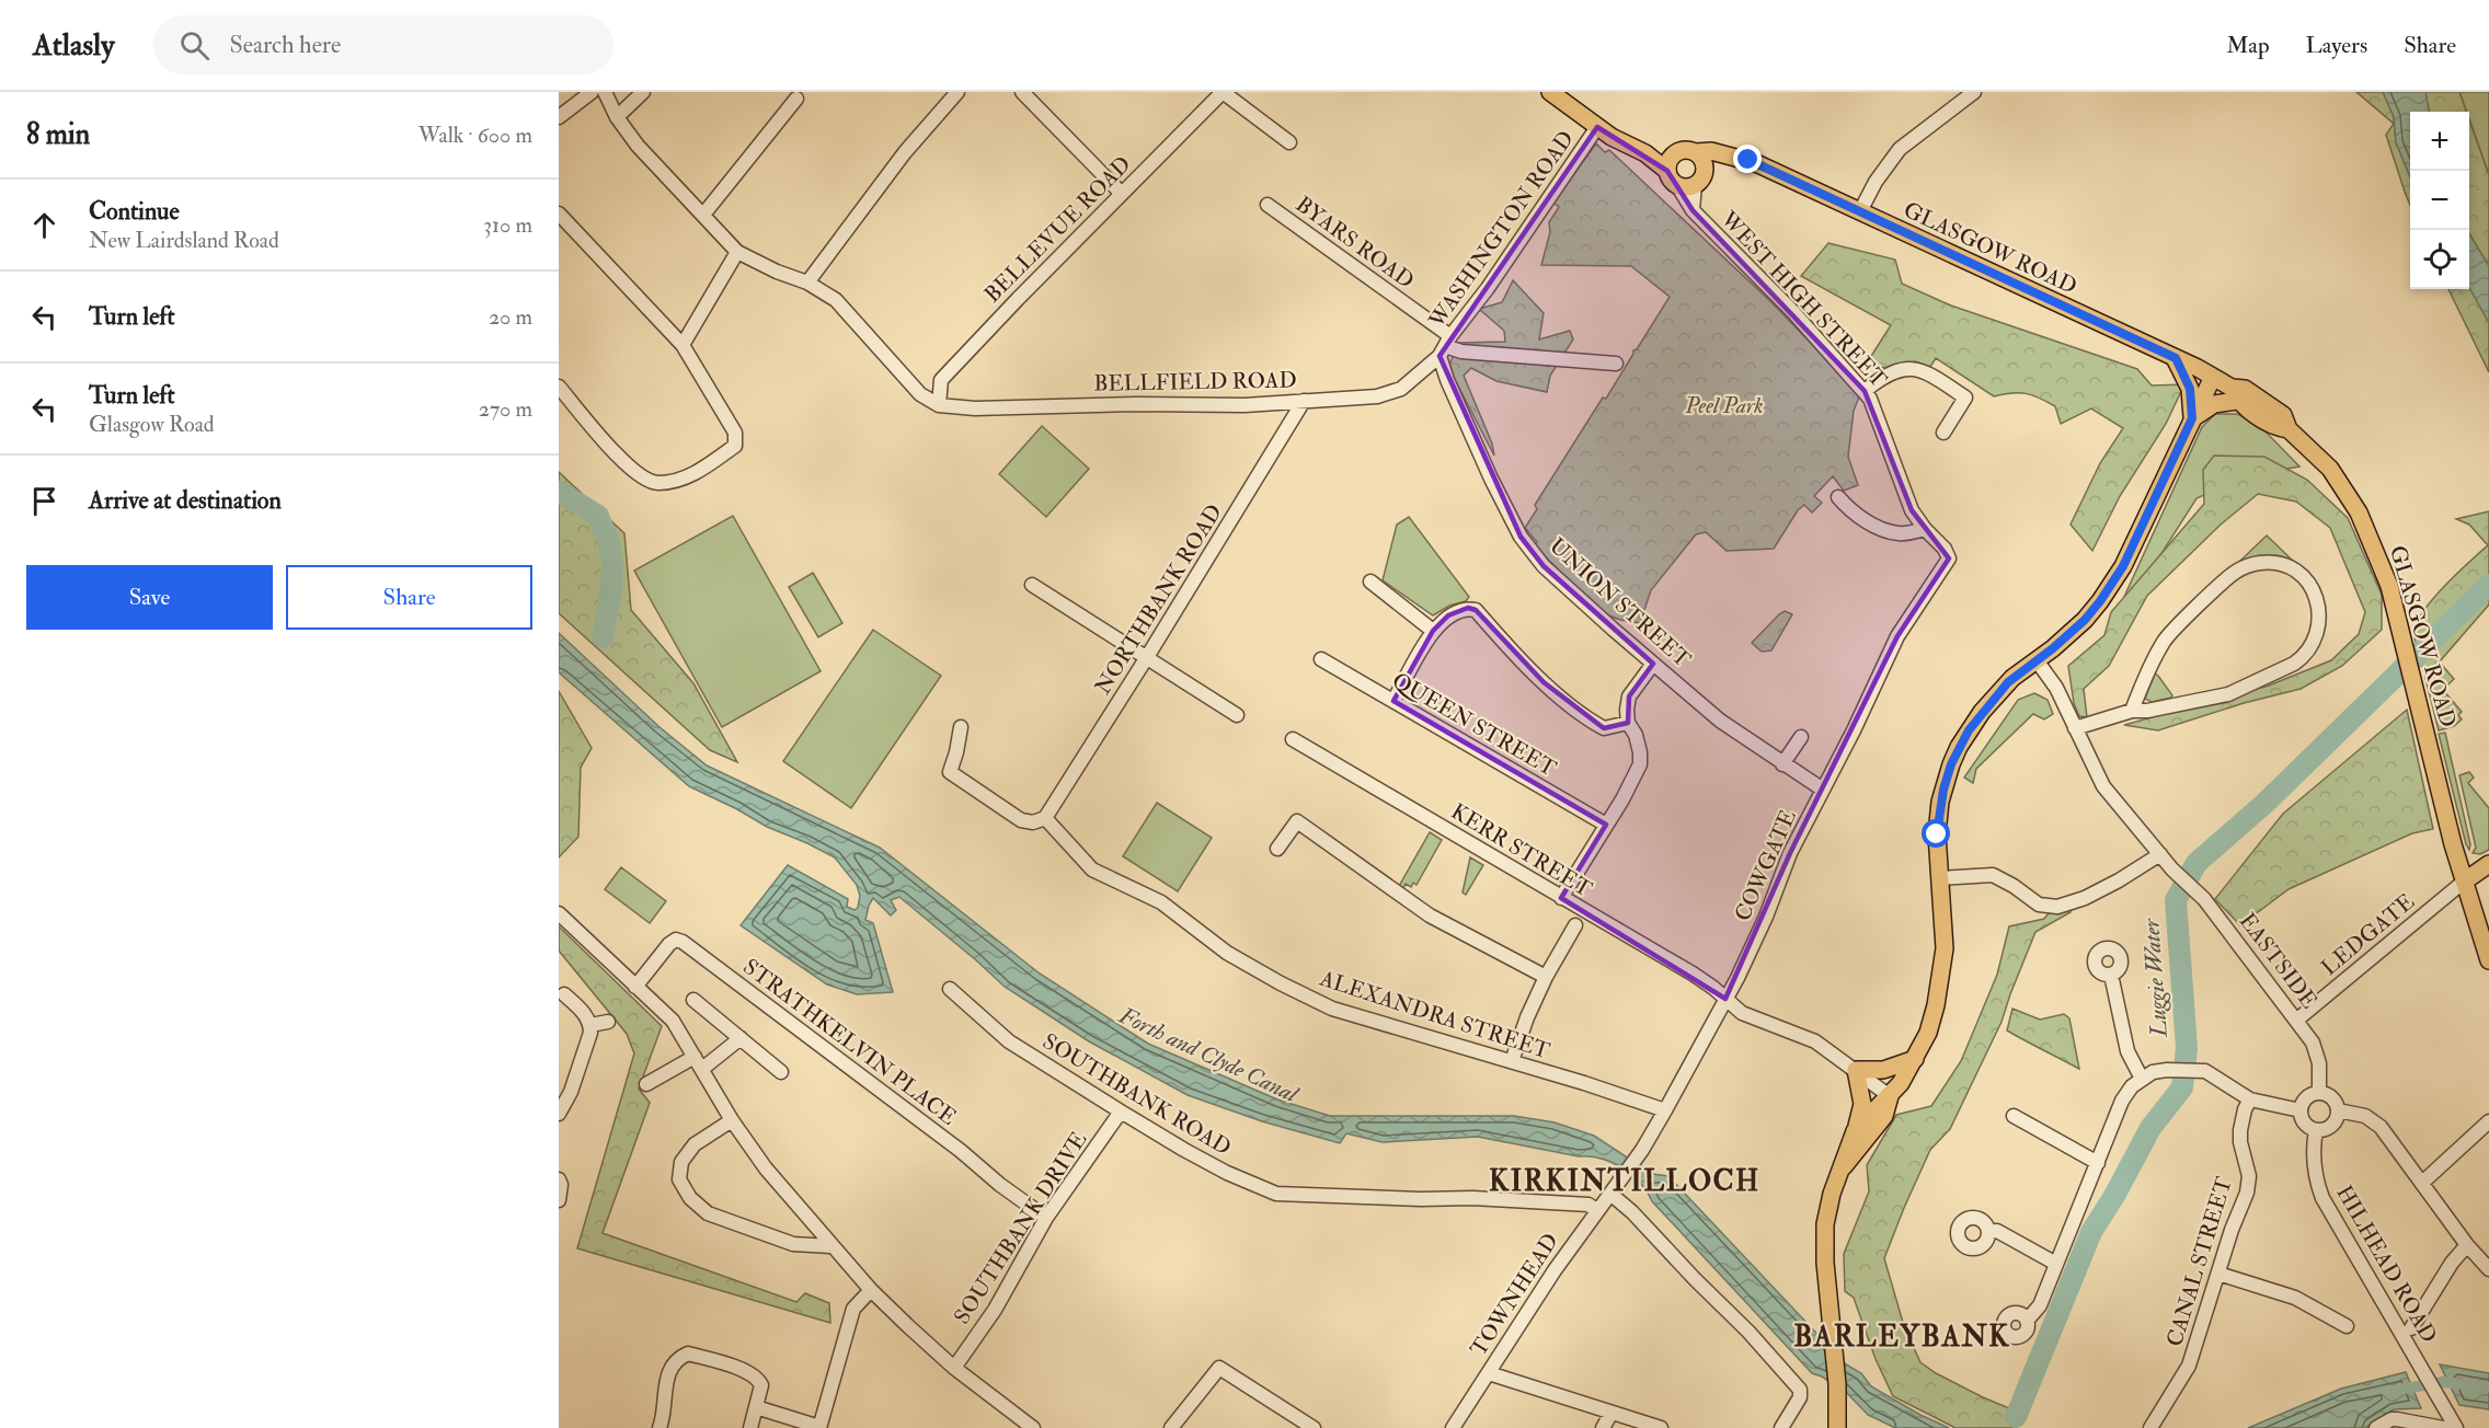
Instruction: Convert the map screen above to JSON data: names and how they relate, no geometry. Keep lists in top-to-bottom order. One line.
{"streets":{"main road":["GLASGOW ROAD"],"street":["BELLEVUE ROAD","WASHINGTON ROAD","BYARS ROAD","WEST HIGH STREET","BELLFIELD ROAD","NORTHBANK ROAD","UNION STREET","QUEEN STREET","KERR STREET","COWGATE","LEDGATE","EASTSIDE","ALEXANDRA STREET","STRATHKELVIN PLACE","SOUTHBANK ROAD","SOUTHBANK DRIVE","CANAL STREET","HILHEAD ROAD","TOWNHEAD"]},"crossings":[["BELLEVUE ROAD","BELLFIELD ROAD"],["WASHINGTON ROAD","BYARS ROAD"],["WASHINGTON ROAD","BELLFIELD ROAD"],["WASHINGTON ROAD","UNION STREET"],["BYARS ROAD","BELLFIELD ROAD"],["BYARS ROAD","UNION STREET"],["GLASGOW ROAD","WEST HIGH STREET"],["GLASGOW ROAD","LEDGATE"],["WEST HIGH STREET","COWGATE"],["BELLFIELD ROAD","NORTHBANK ROAD"],["BELLFIELD ROAD","UNION STREET"],["NORTHBANK ROAD","ALEXANDRA STREET"],["UNION STREET","COWGATE"],["KERR STREET","COWGATE"],["COWGATE","ALEXANDRA STREET"],["COWGATE","TOWNHEAD"],["LEDGATE","EASTSIDE"],["EASTSIDE","HILHEAD ROAD"],["STRATHKELVIN PLACE","SOUTHBANK DRIVE"],["SOUTHBANK ROAD","SOUTHBANK DRIVE"],["SOUTHBANK ROAD","TOWNHEAD"]],"districts":["KIRKINTILLOCH","BARLEYBANK"],"water":["Luggie Water","Forth and Clyde Canal"],"parks":["Peel Park"],"page":{"header":"Atlasly","search":"Search here","nav":["Map","Layers","Share"],"heading":["8 min","Walk · 600 m"],"map_buttons":["+","−"],"list":[["Continue","New Lairdsland Road","310 m"],["Turn left","20 m"],["Turn left","Glasgow Road","270 m"],"Arrive at destination"],"buttons":["Save","Share"]}}
